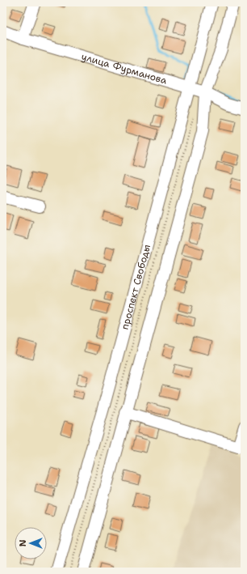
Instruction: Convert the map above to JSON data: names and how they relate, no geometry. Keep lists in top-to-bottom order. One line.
{"streets":{"street":["улица Фурманова","проспект Свободы"]},"crossings":[["улица Фурманова","проспект Свободы"]],"north":"left"}
